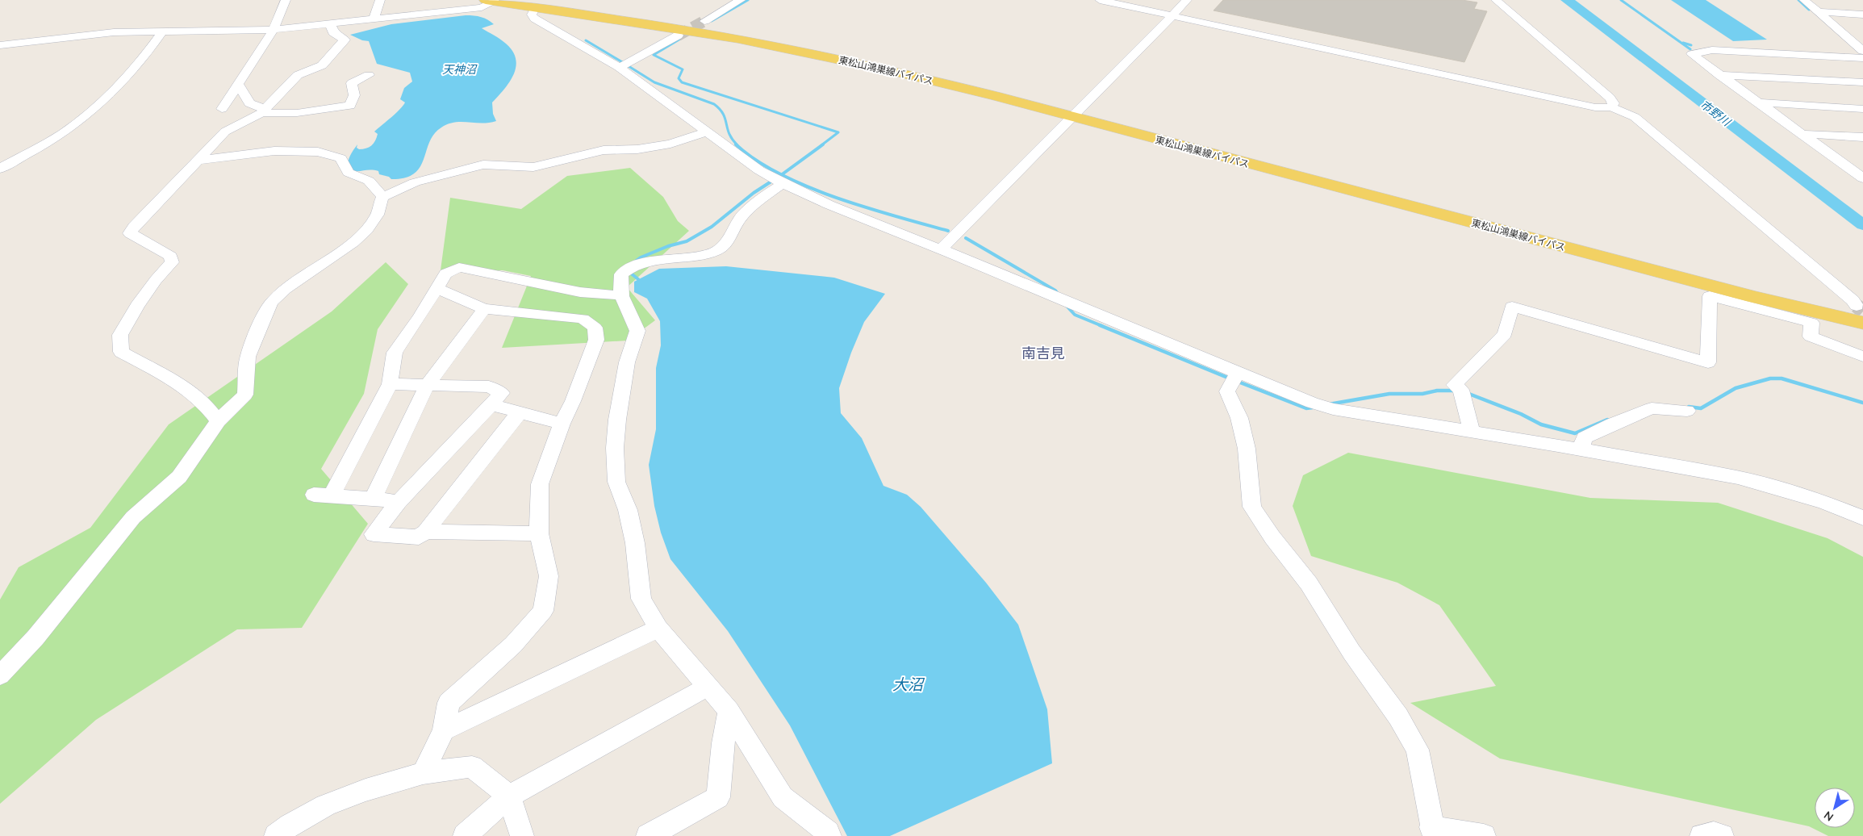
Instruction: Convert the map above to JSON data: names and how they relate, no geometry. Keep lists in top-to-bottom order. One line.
{"streets":{"main road":["東松山鴻巣線バイパス"]},"districts":["南吉見"],"water":["天神沼","市野川","大沼"],"north":"bottom left"}
